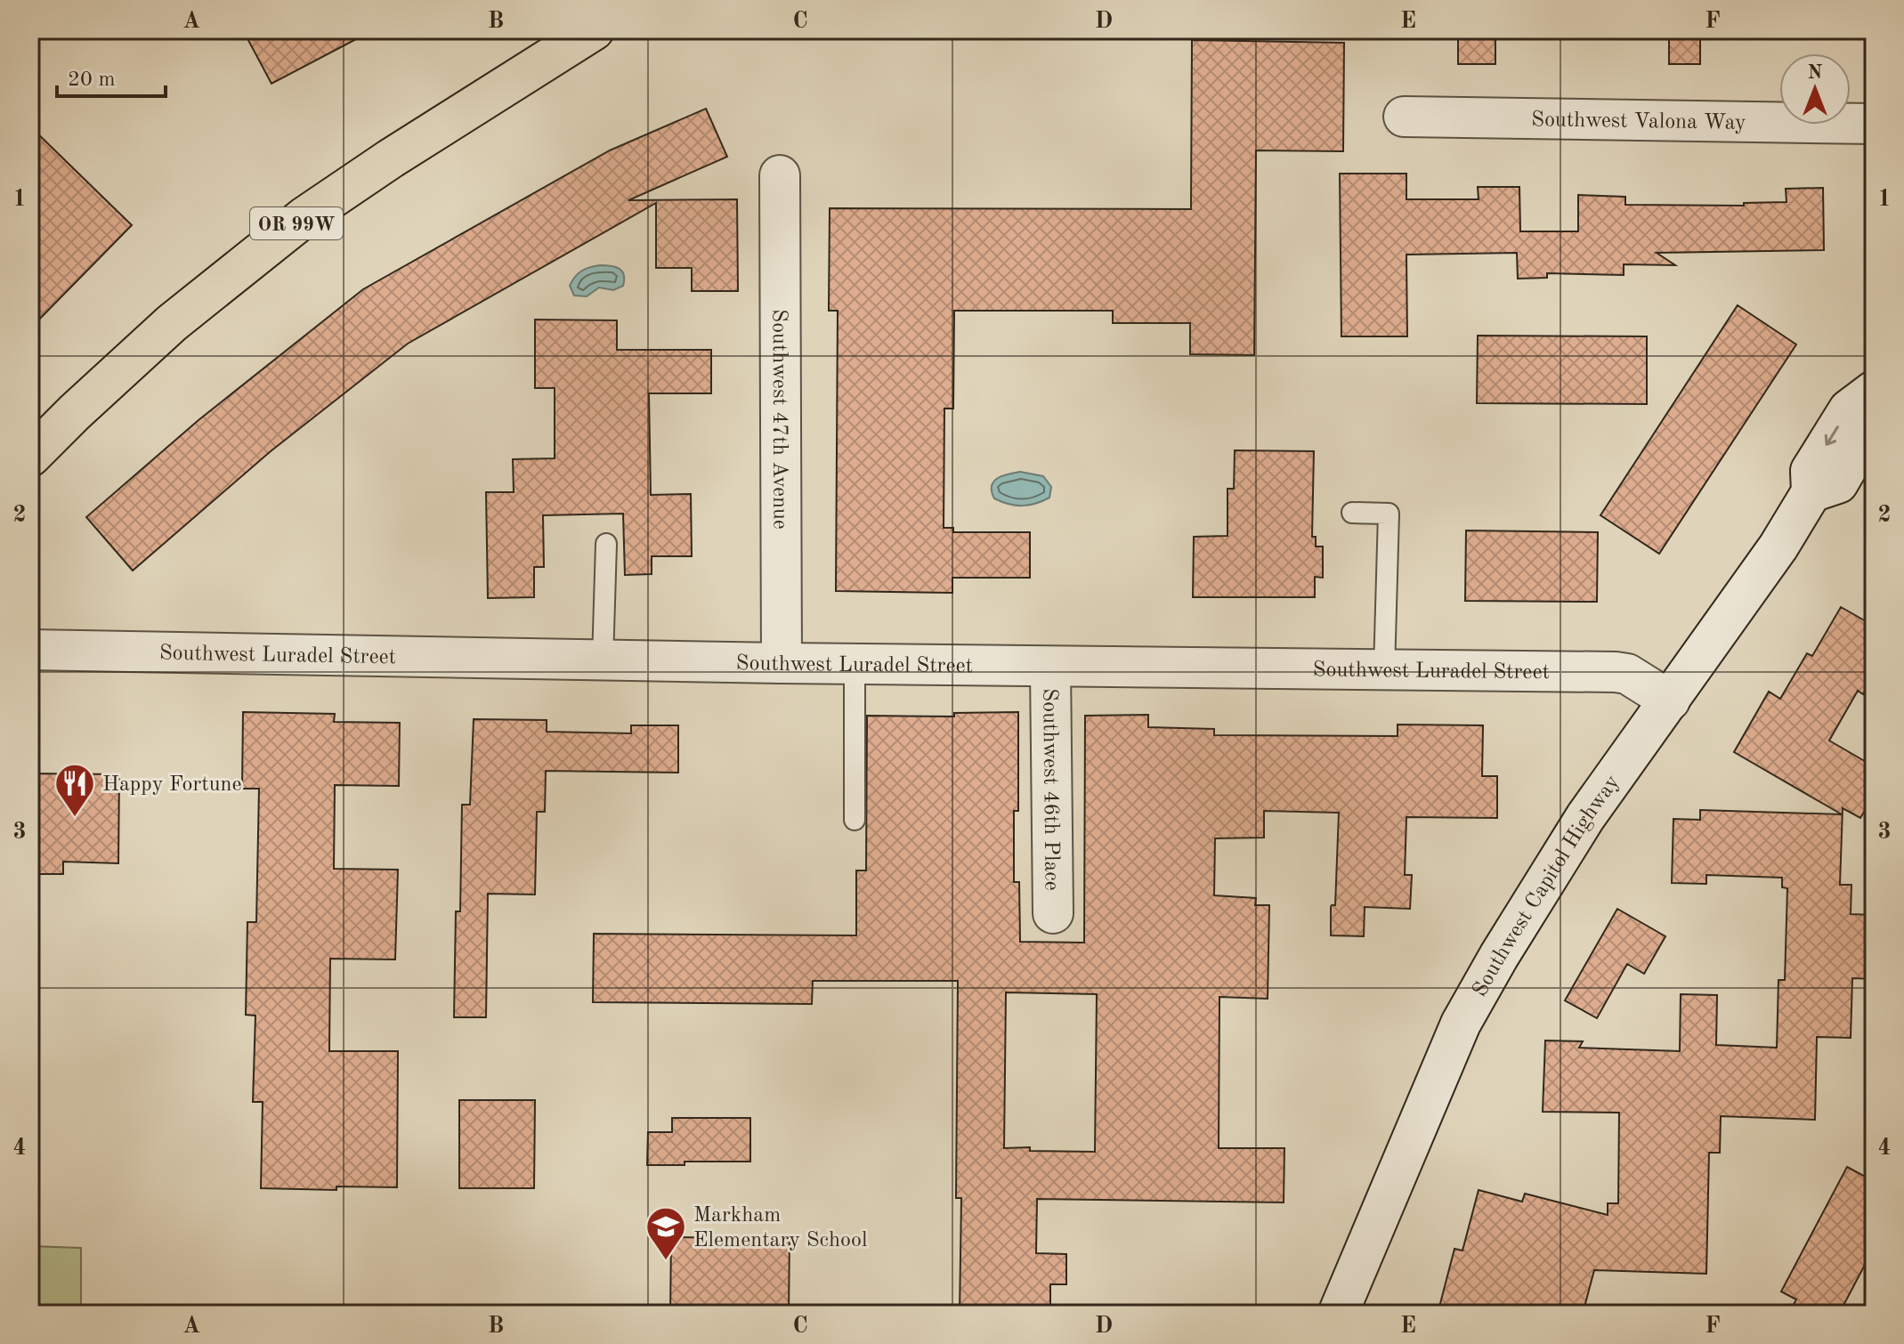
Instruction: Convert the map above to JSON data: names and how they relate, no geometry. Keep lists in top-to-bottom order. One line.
{"streets":{"main road":["OR 99W"],"street":["Southwest Valona Way","Southwest 47th Avenue","Southwest Luradel Street","Southwest 46th Place","Southwest Capitol Highway"]},"crossings":[["Southwest 47th Avenue","Southwest Luradel Street"],["Southwest Luradel Street","Southwest 46th Place"],["Southwest Luradel Street","Southwest Capitol Highway"]],"places":{"restaurant":["Happy Fortune"],"school or university":["Markham Elementary School"]},"scale_bar":"20 m","north":"top","grid":{"columns":["A","B","C","D","E","F"],"rows":["1","2","3","4"]}}
